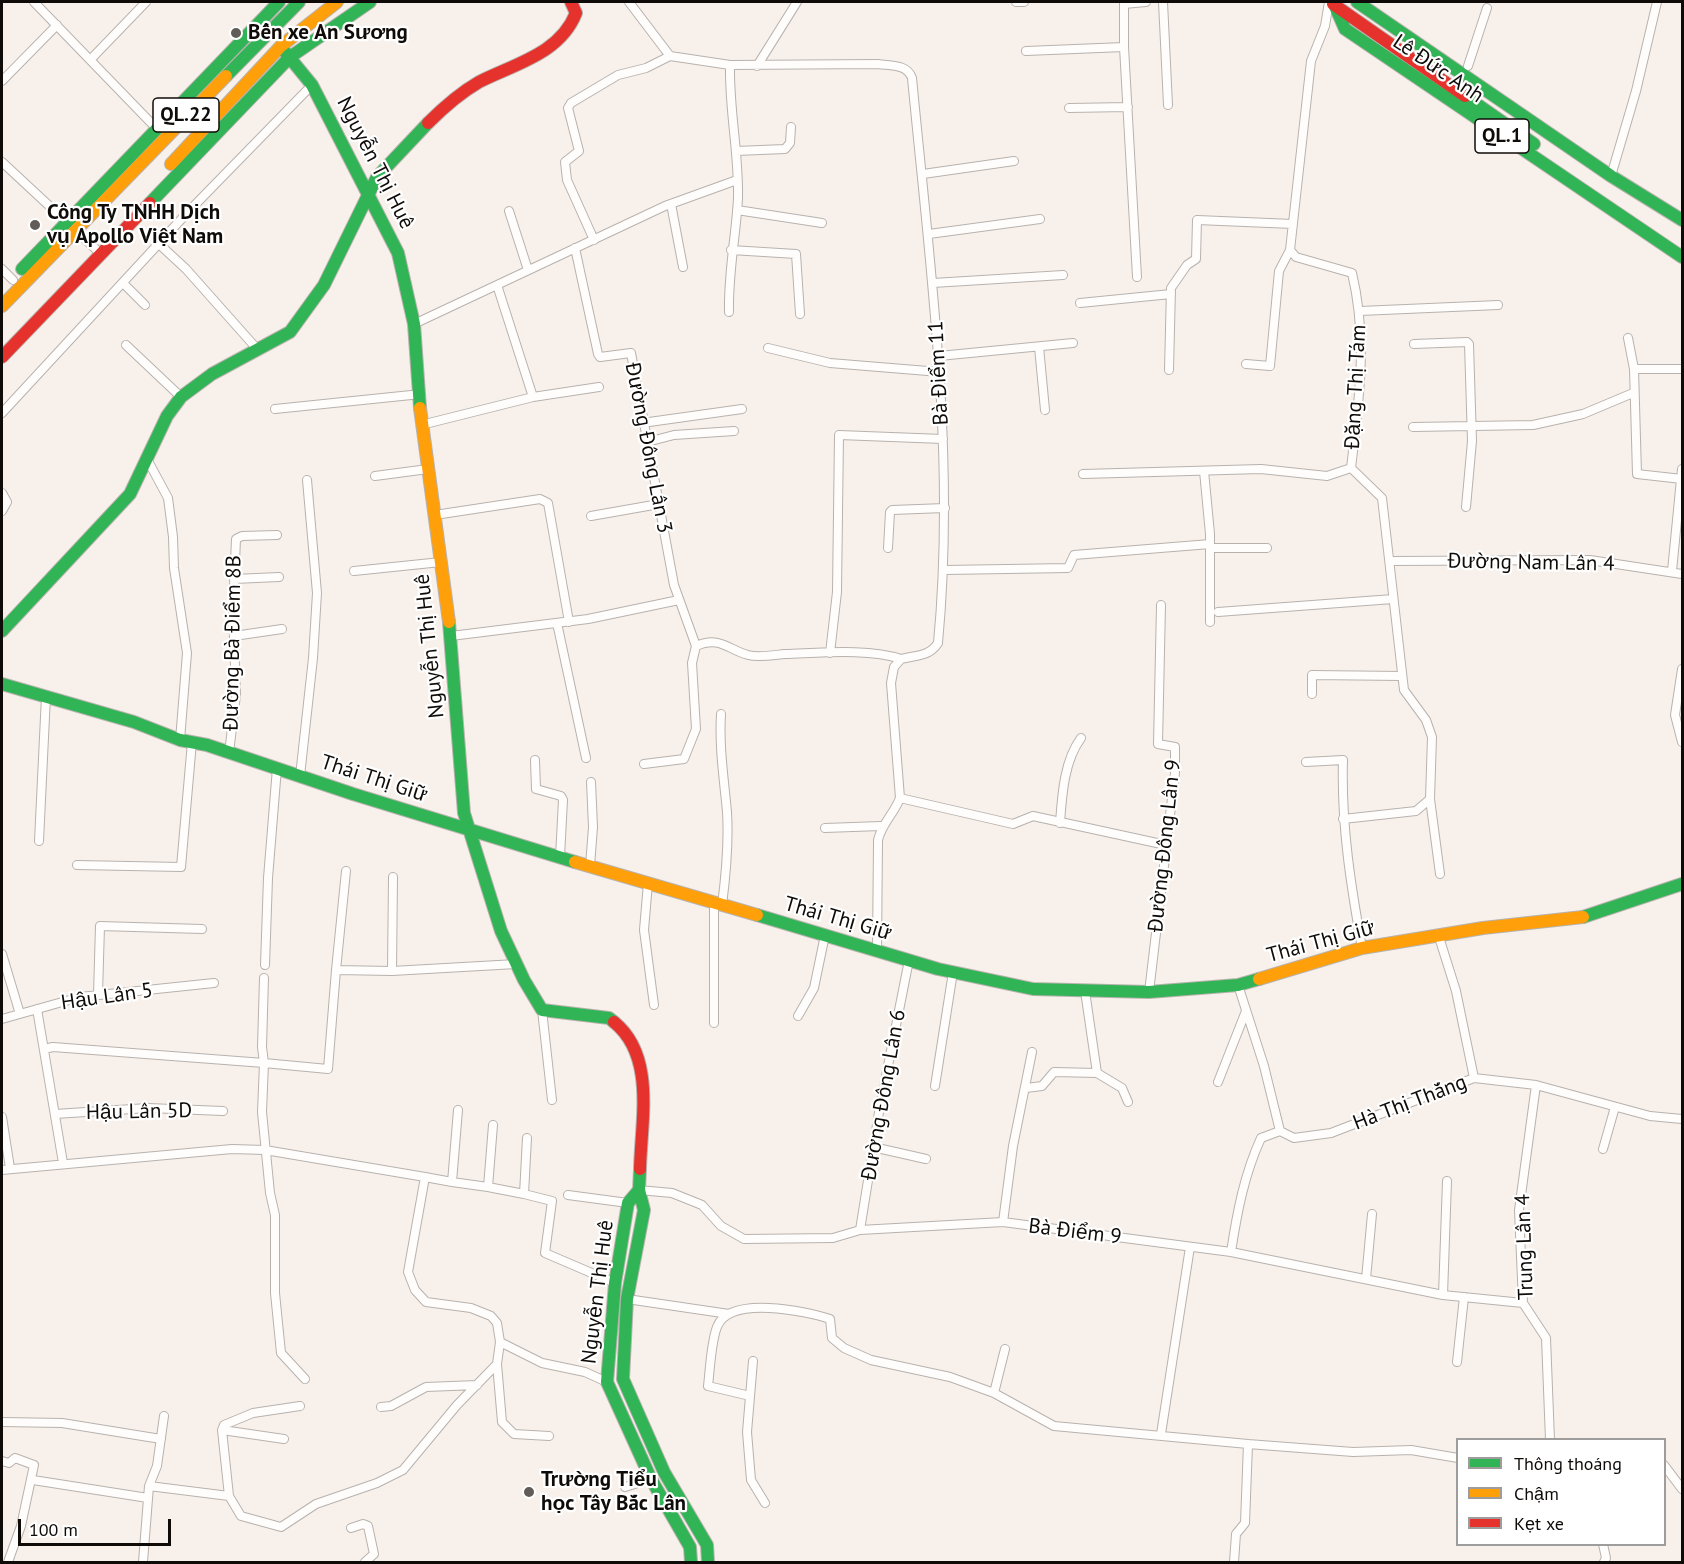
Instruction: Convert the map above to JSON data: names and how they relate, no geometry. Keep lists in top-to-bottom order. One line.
{"streets":{"main road":["Lê Đức Anh","QL.22","QL.1","Nguyễn Thị Huê","Thái Thị Giữ"],"street":["Bà Điểm 11","Đặng Thị Tám","Đường Đông Lân 3","Đường Nam Lân 4","Đường Bà Điểm 8B","Đường Đông Lân 9","Hậu Lân 5","Đường Đông Lân 6","Hà Thị Thắng","Hậu Lân 5D","Bà Điểm 9","Trung Lân 4"]},"crossings":[["QL.22","Nguyễn Thị Huê"],["Nguyễn Thị Huê","Thái Thị Giữ"],["Nguyễn Thị Huê","Bà Điểm 9"],["Đặng Thị Tám","Đường Nam Lân 4"],["Đường Bà Điểm 8B","Thái Thị Giữ"],["Thái Thị Giữ","Đường Đông Lân 9"],["Thái Thị Giữ","Đường Đông Lân 6"],["Đường Đông Lân 6","Bà Điểm 9"],["Hà Thị Thắng","Trung Lân 4"],["Bà Điểm 9","Trung Lân 4"]],"places":["Bến xe An Sương","Công Ty TNHH Dịch vụ Apollo Việt Nam","Trường Tiểu học Tây Bắc Lân"],"legend":["Thông thoáng","Chậm","Kẹt xe"],"scale_bar":"100 m"}
